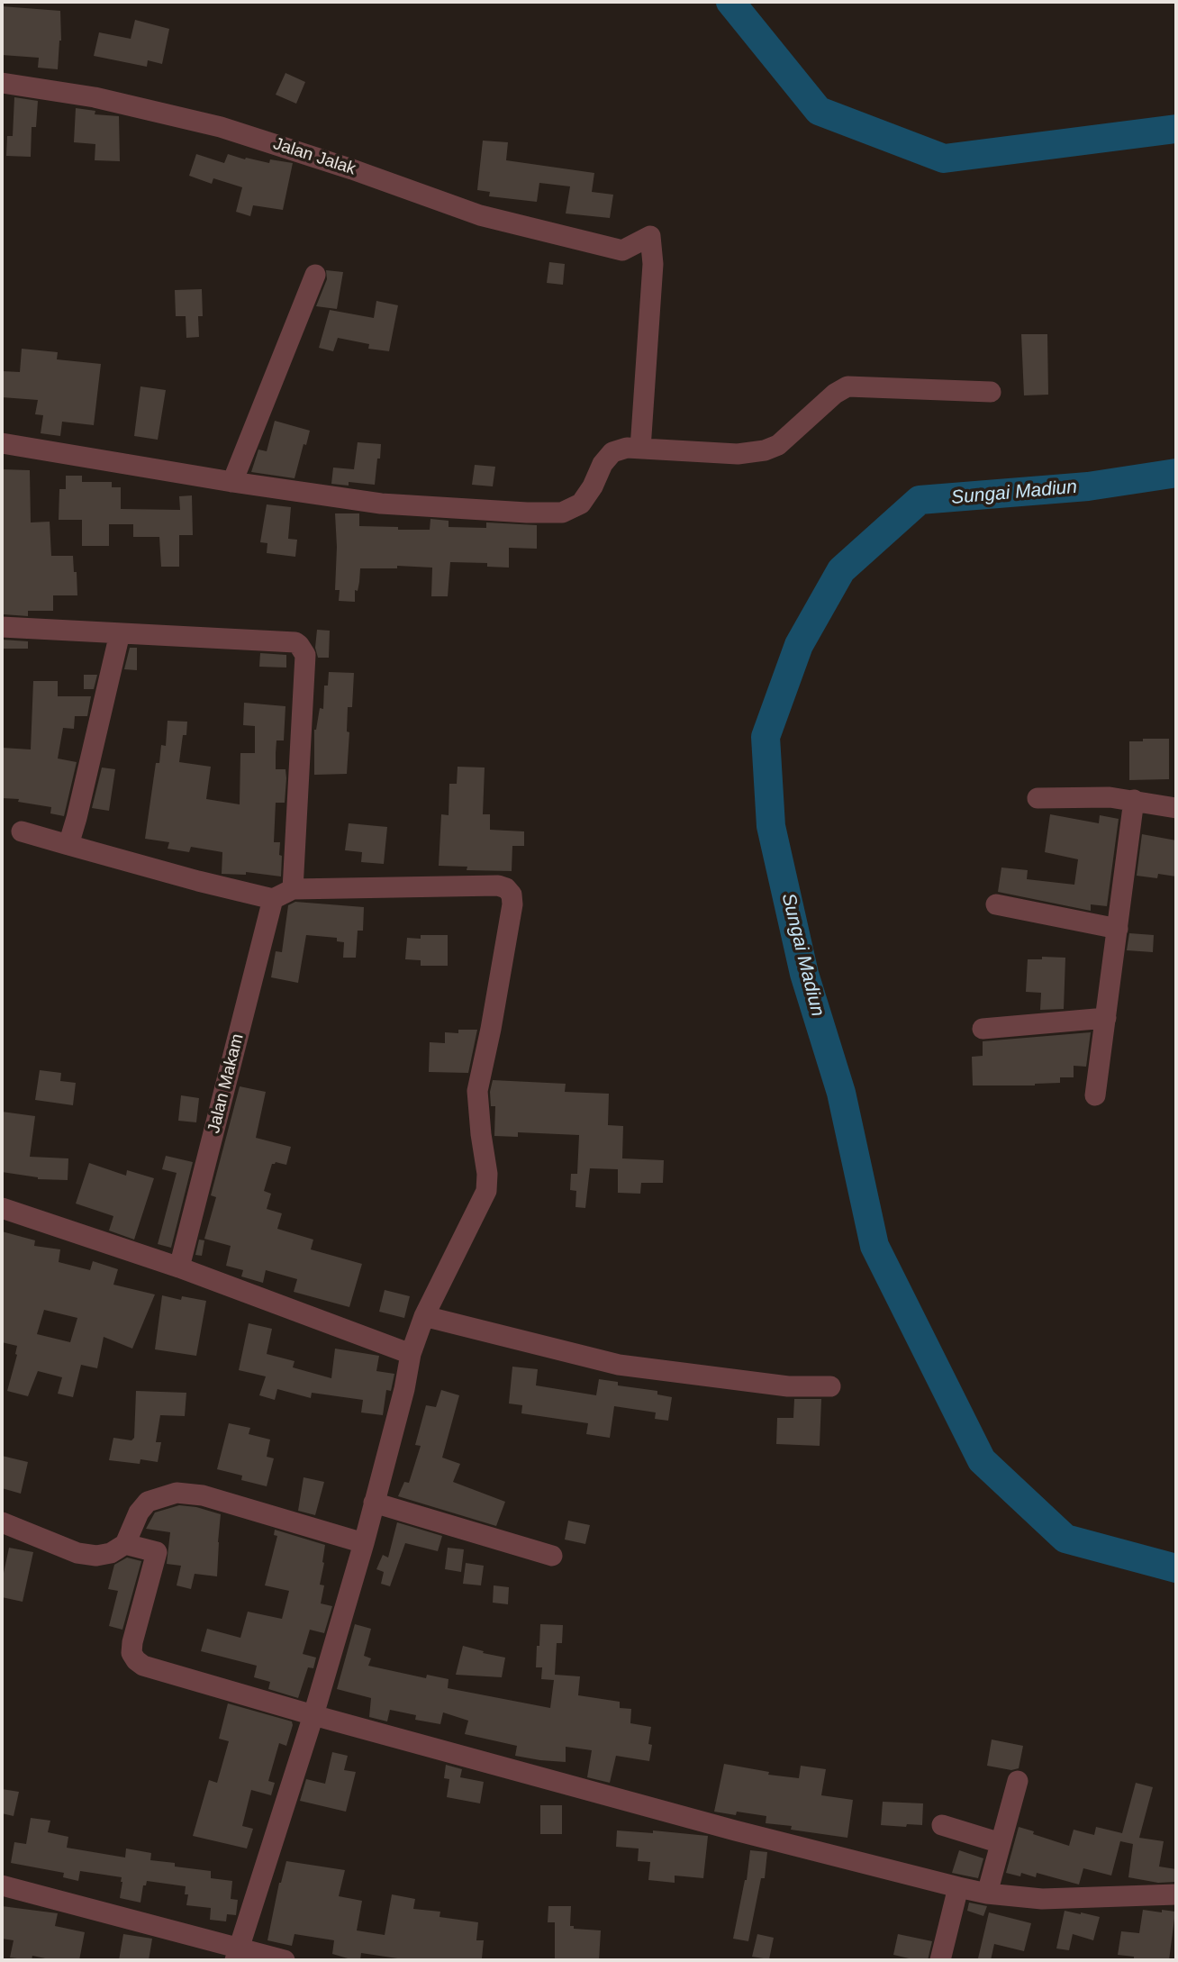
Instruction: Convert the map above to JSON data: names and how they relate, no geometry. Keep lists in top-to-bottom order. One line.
{"streets":{"street":["Jalan Jalak","Jalan Makam"]},"water":["Sungai Madiun"]}
